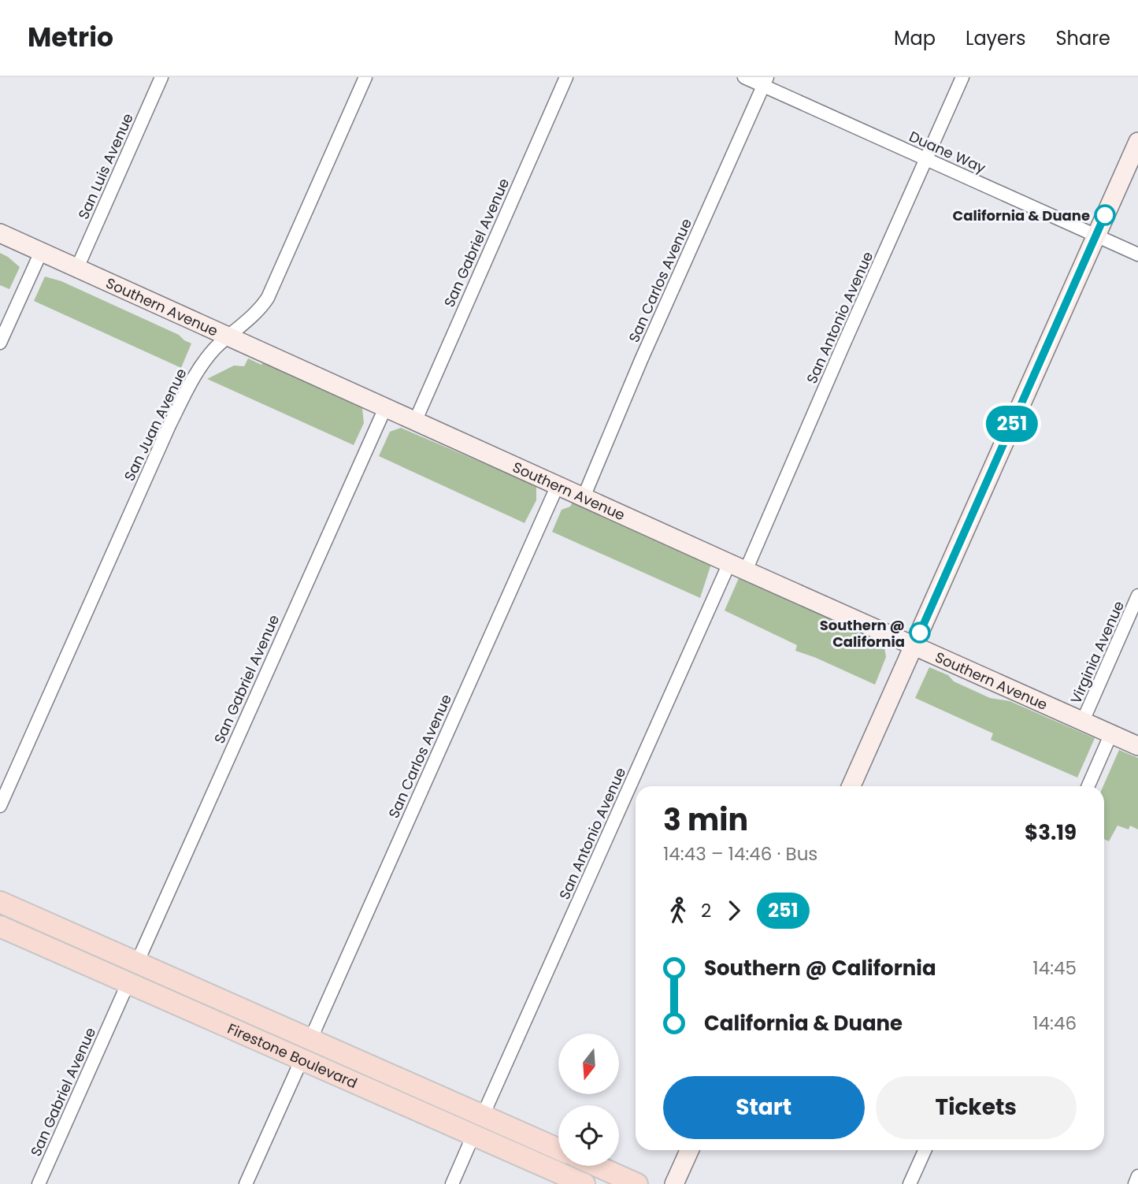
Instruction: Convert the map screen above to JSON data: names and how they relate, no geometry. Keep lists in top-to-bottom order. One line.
{"streets":{"main road":["Firestone Boulevard"],"street":["Duane Way","San Luis Avenue","San Gabriel Avenue","San Carlos Avenue","Southern Avenue","San Antonio Avenue","San Juan Avenue","Virginia Avenue"]},"crossings":[["Duane Way","San Carlos Avenue"],["Duane Way","San Antonio Avenue"],["San Luis Avenue","Southern Avenue"],["San Gabriel Avenue","Southern Avenue"],["San Gabriel Avenue","Firestone Boulevard"],["San Carlos Avenue","Southern Avenue"],["San Carlos Avenue","Firestone Boulevard"],["Southern Avenue","San Antonio Avenue"],["Southern Avenue","San Juan Avenue"],["Southern Avenue","Virginia Avenue"],["San Antonio Avenue","Firestone Boulevard"]],"places":["California & Duane","Southern @ California"],"lines":["bus line 251"],"north":"bottom","page":{"header":"Metrio","nav":["Map","Layers","Share"],"on_map":"251","heading":["3 min","14:43 – 14:46 · Bus","$3.19"],"legs":["2","251"],"list":[{"name":"Southern @ California","value":"14:45"},{"name":"California & Duane","value":"14:46"}],"buttons":["Start","Tickets"]}}
